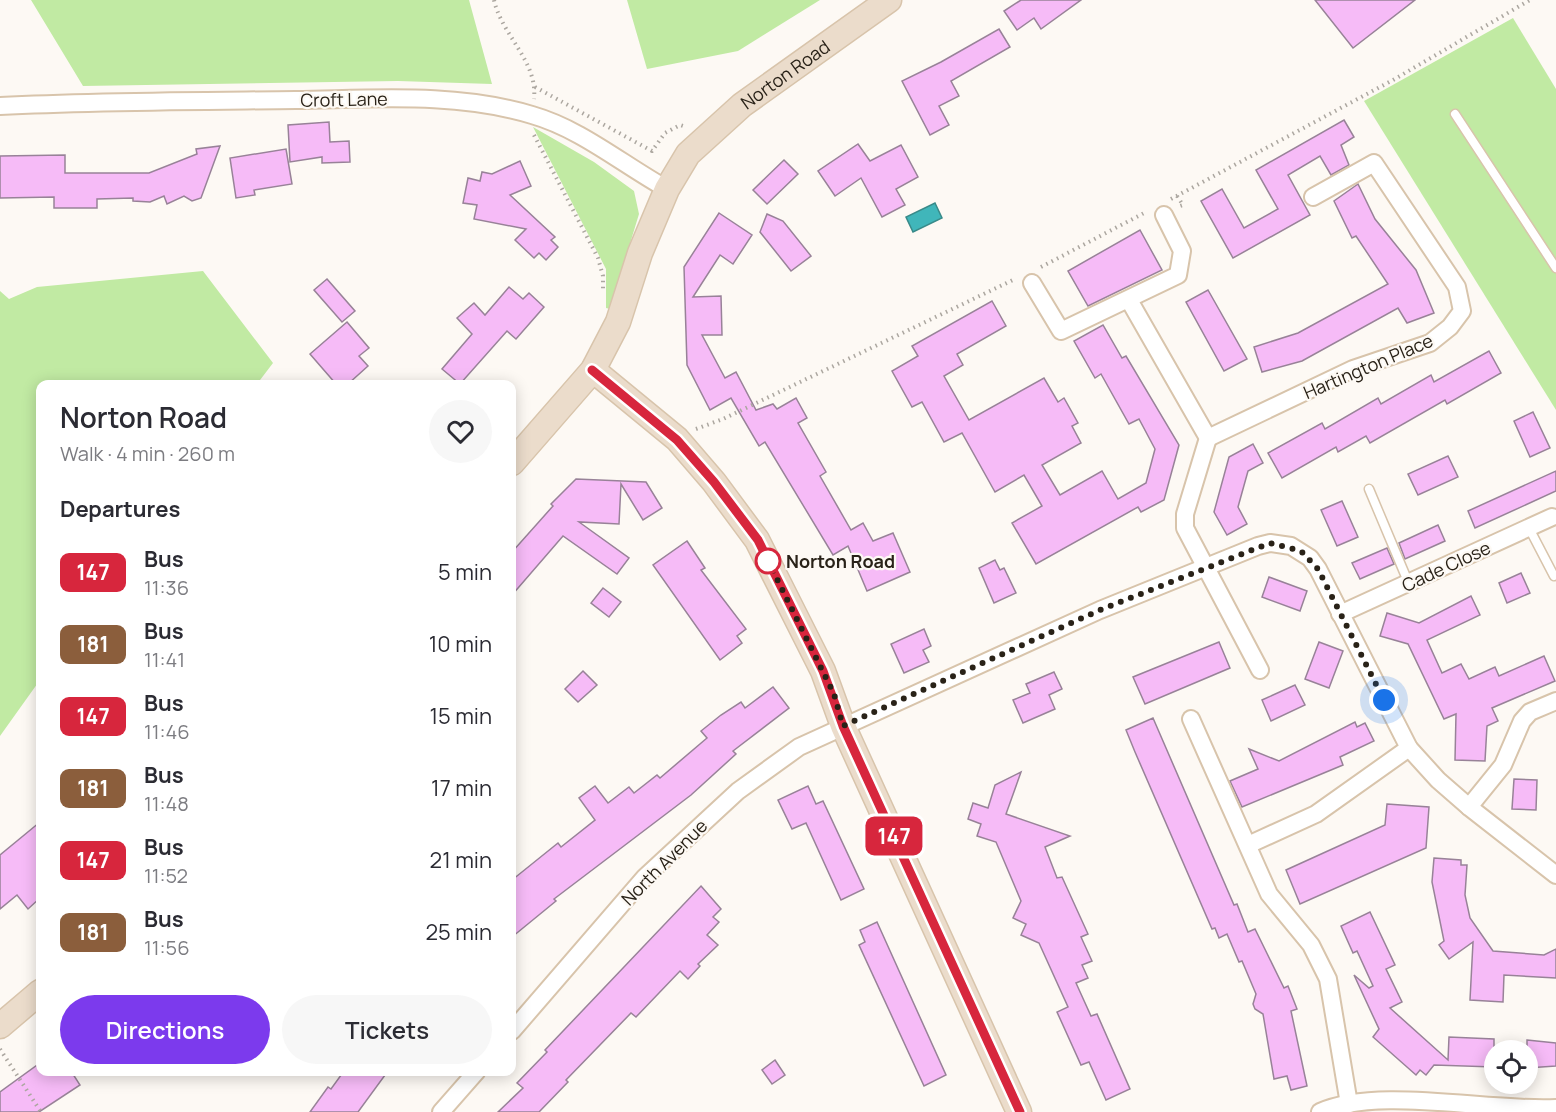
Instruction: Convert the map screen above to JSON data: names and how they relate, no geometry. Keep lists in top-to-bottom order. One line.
{"streets":{"street":["Norton Road","Croft Lane","Hartington Place","Cade Close","North Avenue"]},"crossings":[["Norton Road","Croft Lane"],["Cade Close","North Avenue"]],"places":["Norton Road"],"lines":["bus line 147"],"page":{"on_map":"147","heading":[["Norton Road","Walk · 4 min · 260 m"],"Departures"],"list":[{"mark":"147","name":"Bus","note":"11:36","value":"5 min"},{"mark":"181","name":"Bus","note":"11:41","value":"10 min"},{"mark":"147","name":"Bus","note":"11:46","value":"15 min"},{"mark":"181","name":"Bus","note":"11:48","value":"17 min"},{"mark":"147","name":"Bus","note":"11:52","value":"21 min"},{"mark":"181","name":"Bus","note":"11:56","value":"25 min"}],"buttons":["Directions","Tickets"]}}
